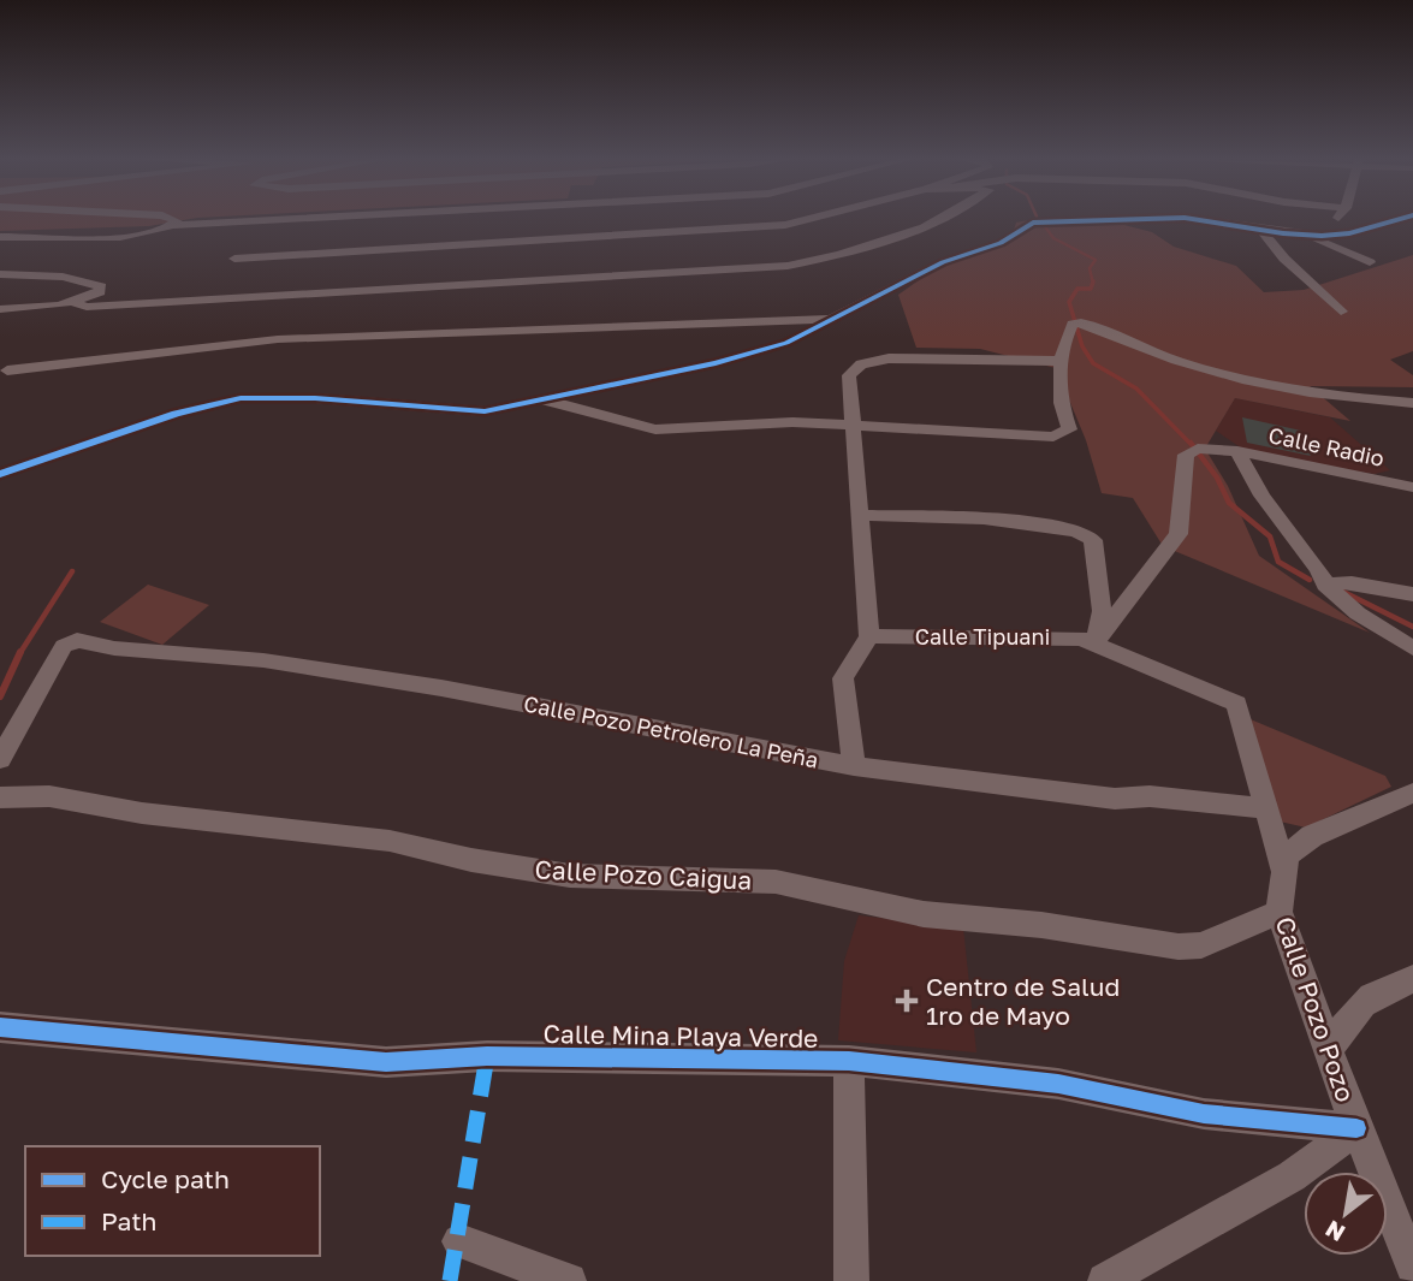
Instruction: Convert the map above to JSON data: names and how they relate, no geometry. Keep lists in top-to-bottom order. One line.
{"streets":{"street":["Calle Radio","Calle Tipuani","Calle Pozo Petrolero La Peña","Calle Pozo Caigua","Calle Pozo Pozo","Calle Mina Playa Verde"]},"crossings":[["Calle Tipuani","Calle Pozo Pozo"],["Calle Pozo Petrolero La Peña","Calle Pozo Pozo"],["Calle Pozo Caigua","Calle Pozo Pozo"],["Calle Pozo Pozo","Calle Mina Playa Verde"]],"places":{"health":["Centro de Salud 1ro de Mayo"]},"legend":["Cycle path","Path"],"north":"bottom left"}
